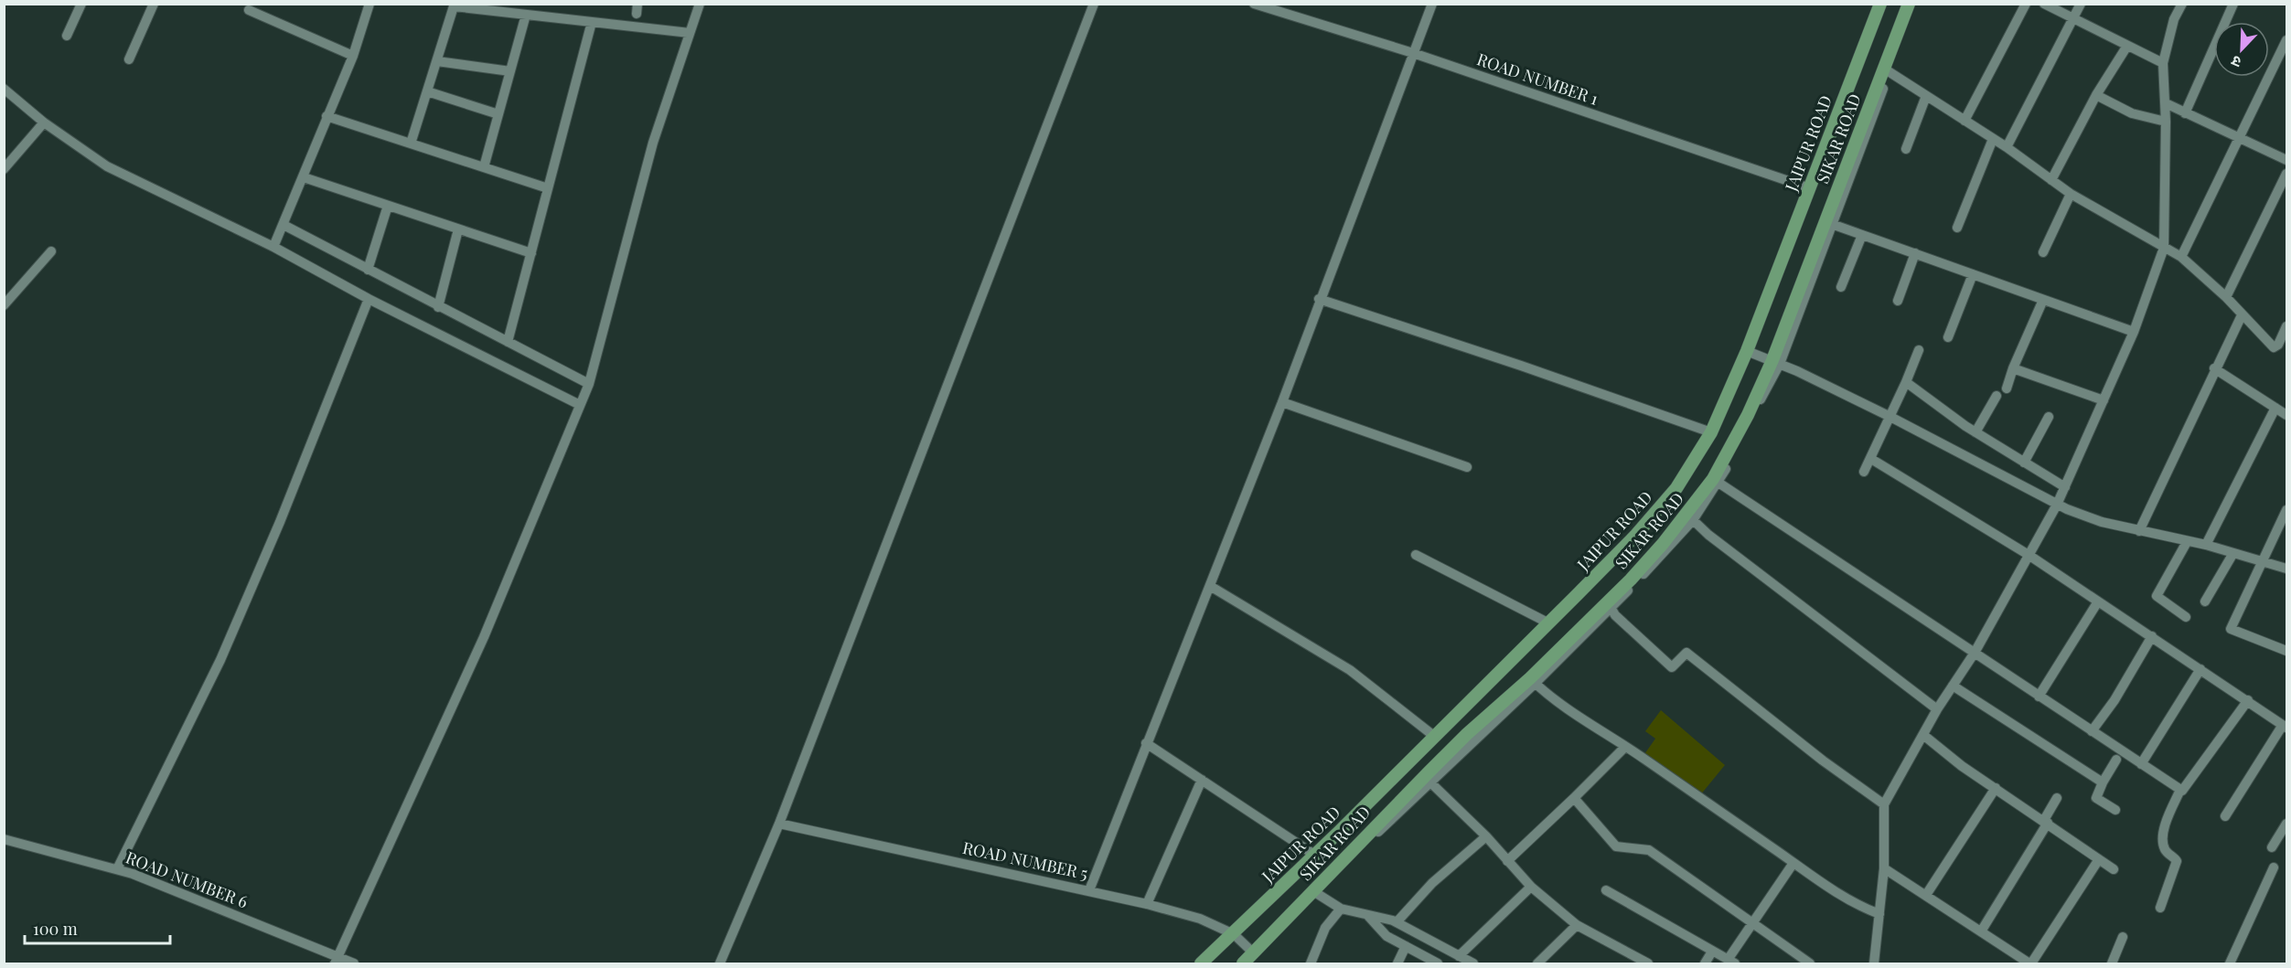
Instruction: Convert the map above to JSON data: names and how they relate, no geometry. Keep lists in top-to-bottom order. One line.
{"streets":{"main road":["SIKAR ROAD","JAIPUR ROAD"],"street":["ROAD NUMBER 1","ROAD NUMBER 5","ROAD NUMBER 6"]},"crossings":[["ROAD NUMBER 1","JAIPUR ROAD"],["SIKAR ROAD","ROAD NUMBER 5"],["JAIPUR ROAD","ROAD NUMBER 5"]],"scale_bar":"100 m","north":"bottom left"}
